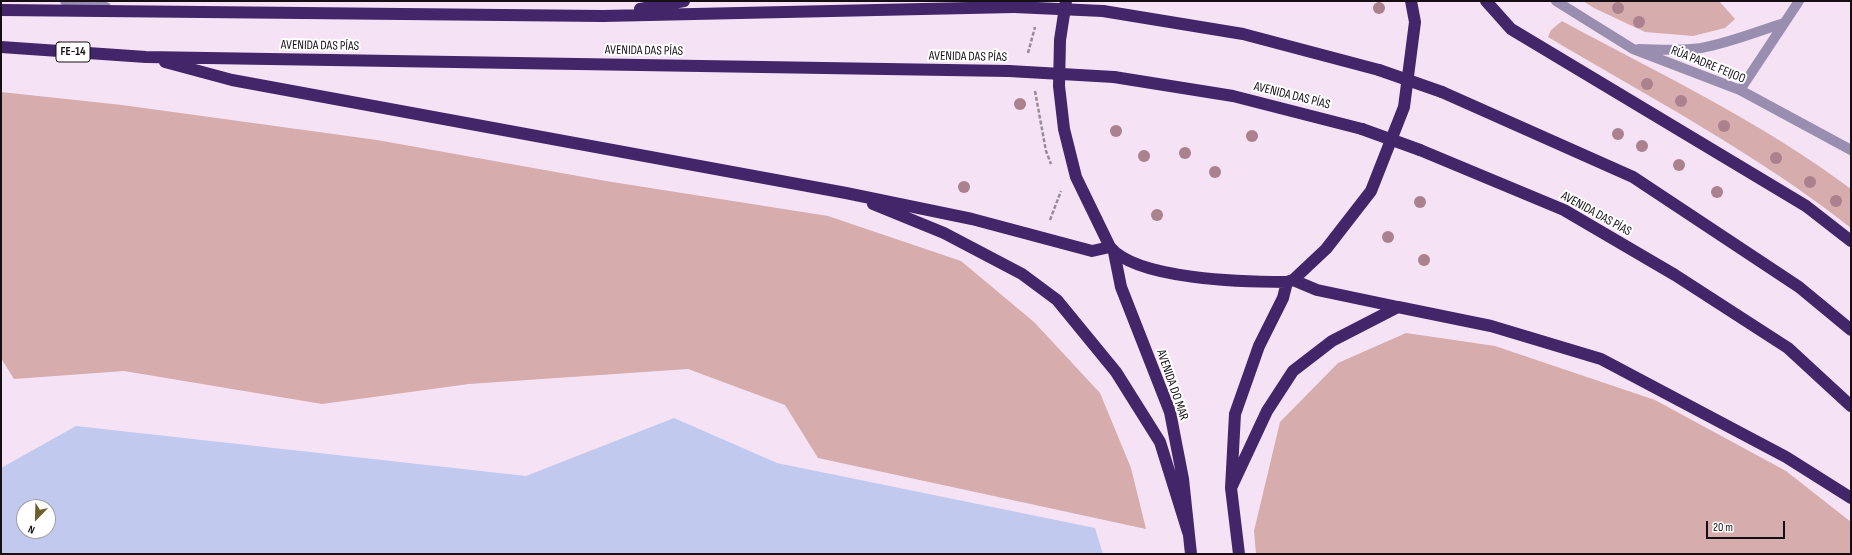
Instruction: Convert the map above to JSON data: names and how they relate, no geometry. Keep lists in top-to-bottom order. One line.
{"streets":{"highway":["AVENIDA DAS PÍAS","FE-14","AVENIDA DO MAR"],"street":["RÚA PADRE FEIJOO"]},"scale_bar":"20 m","north":"bottom left"}
